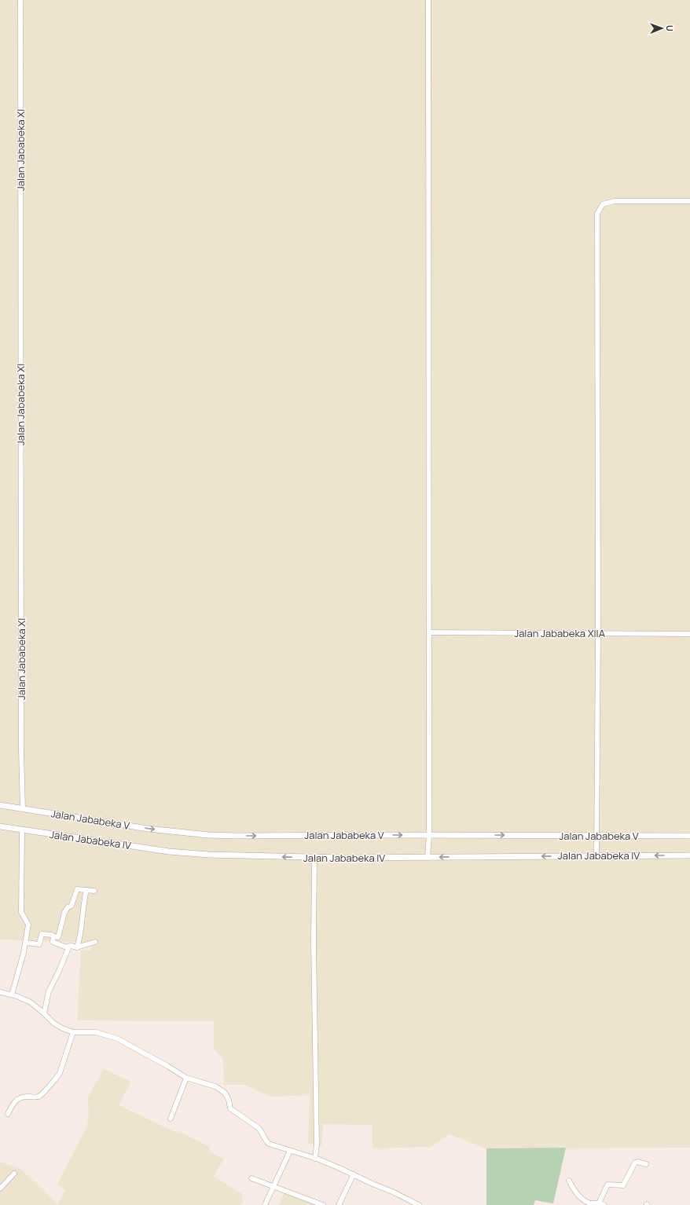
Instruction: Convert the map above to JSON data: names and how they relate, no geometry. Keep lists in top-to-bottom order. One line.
{"streets":{"street":["Jalan Jababeka XI","Jalan Jababeka XIIA","Jalan Jababeka V","Jalan Jababeka IV"]},"crossings":[["Jalan Jababeka XI","Jalan Jababeka V"]],"one_way":["Jalan Jababeka V","Jalan Jababeka IV"],"north":"right"}
